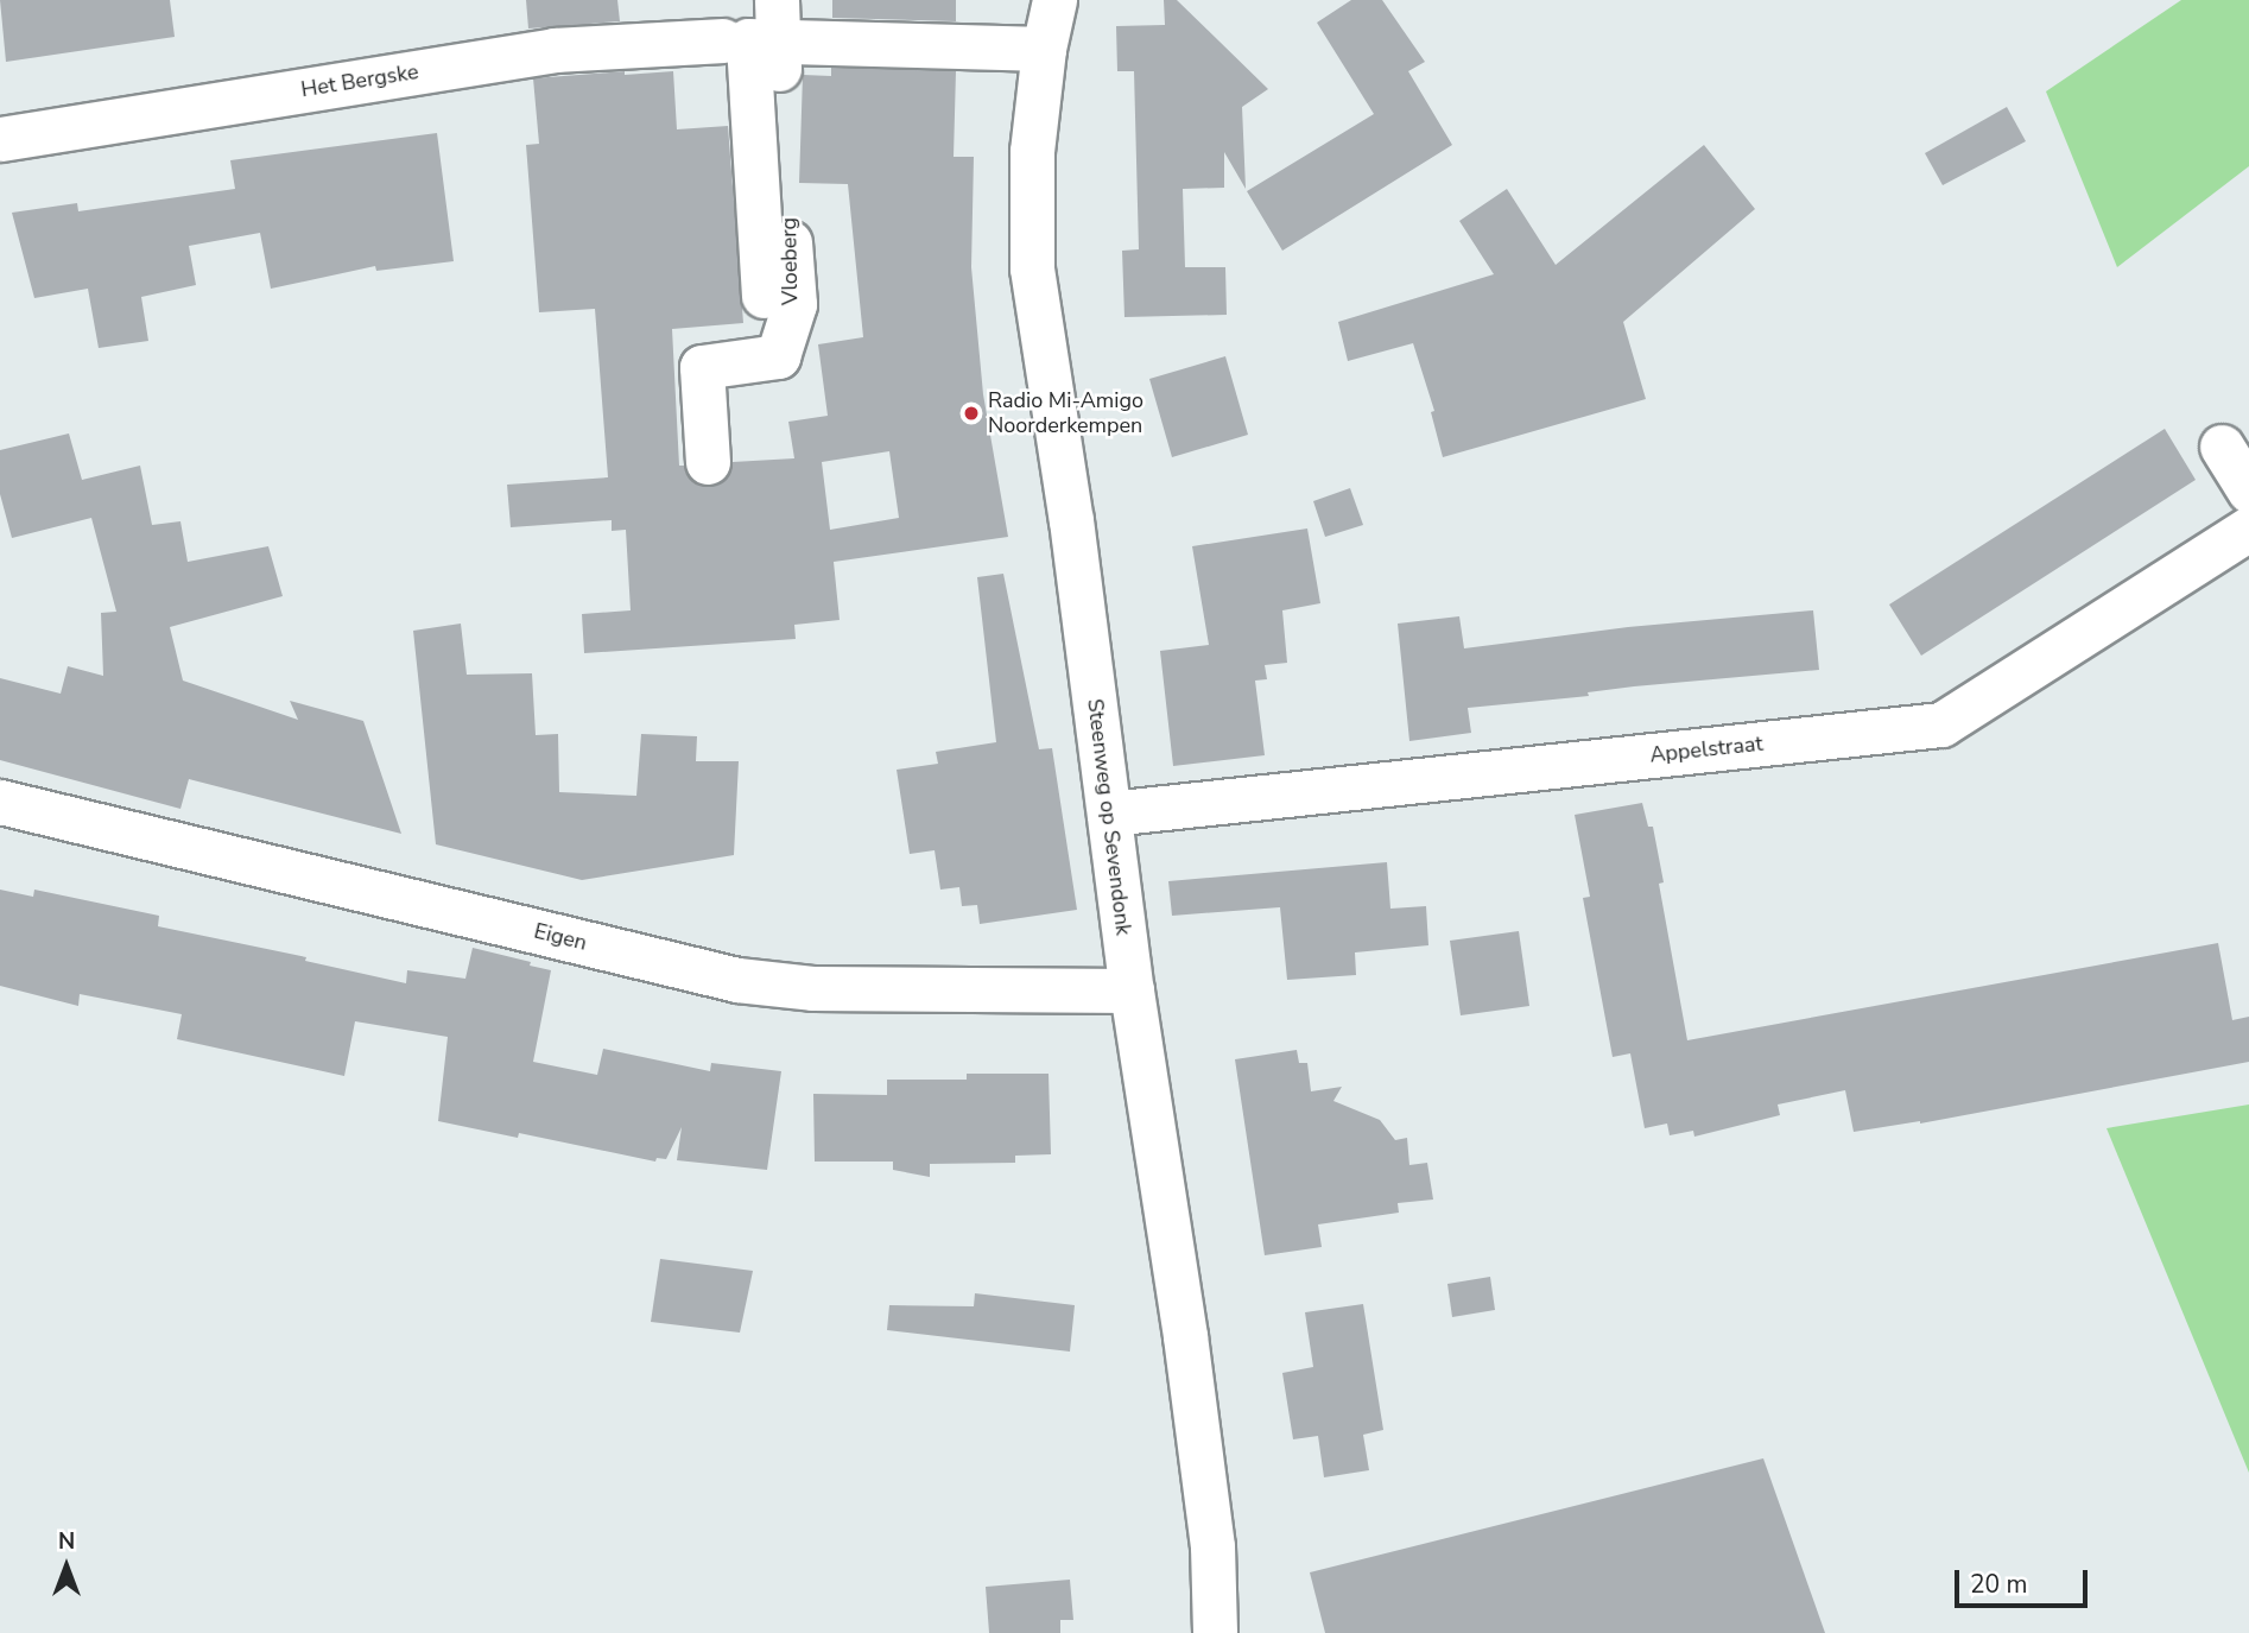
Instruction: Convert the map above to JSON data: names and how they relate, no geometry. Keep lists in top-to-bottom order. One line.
{"streets":{"street":["Het Bergske","Vloeberg","Appelstraat","Steenweg op Sevendonk","Eigen"]},"crossings":[["Vloeberg","Steenweg op Sevendonk"],["Appelstraat","Steenweg op Sevendonk"],["Steenweg op Sevendonk","Eigen"]],"places":["Radio Mi-Amigo Noorderkempen"],"scale_bar":"20 m","north":"top"}
